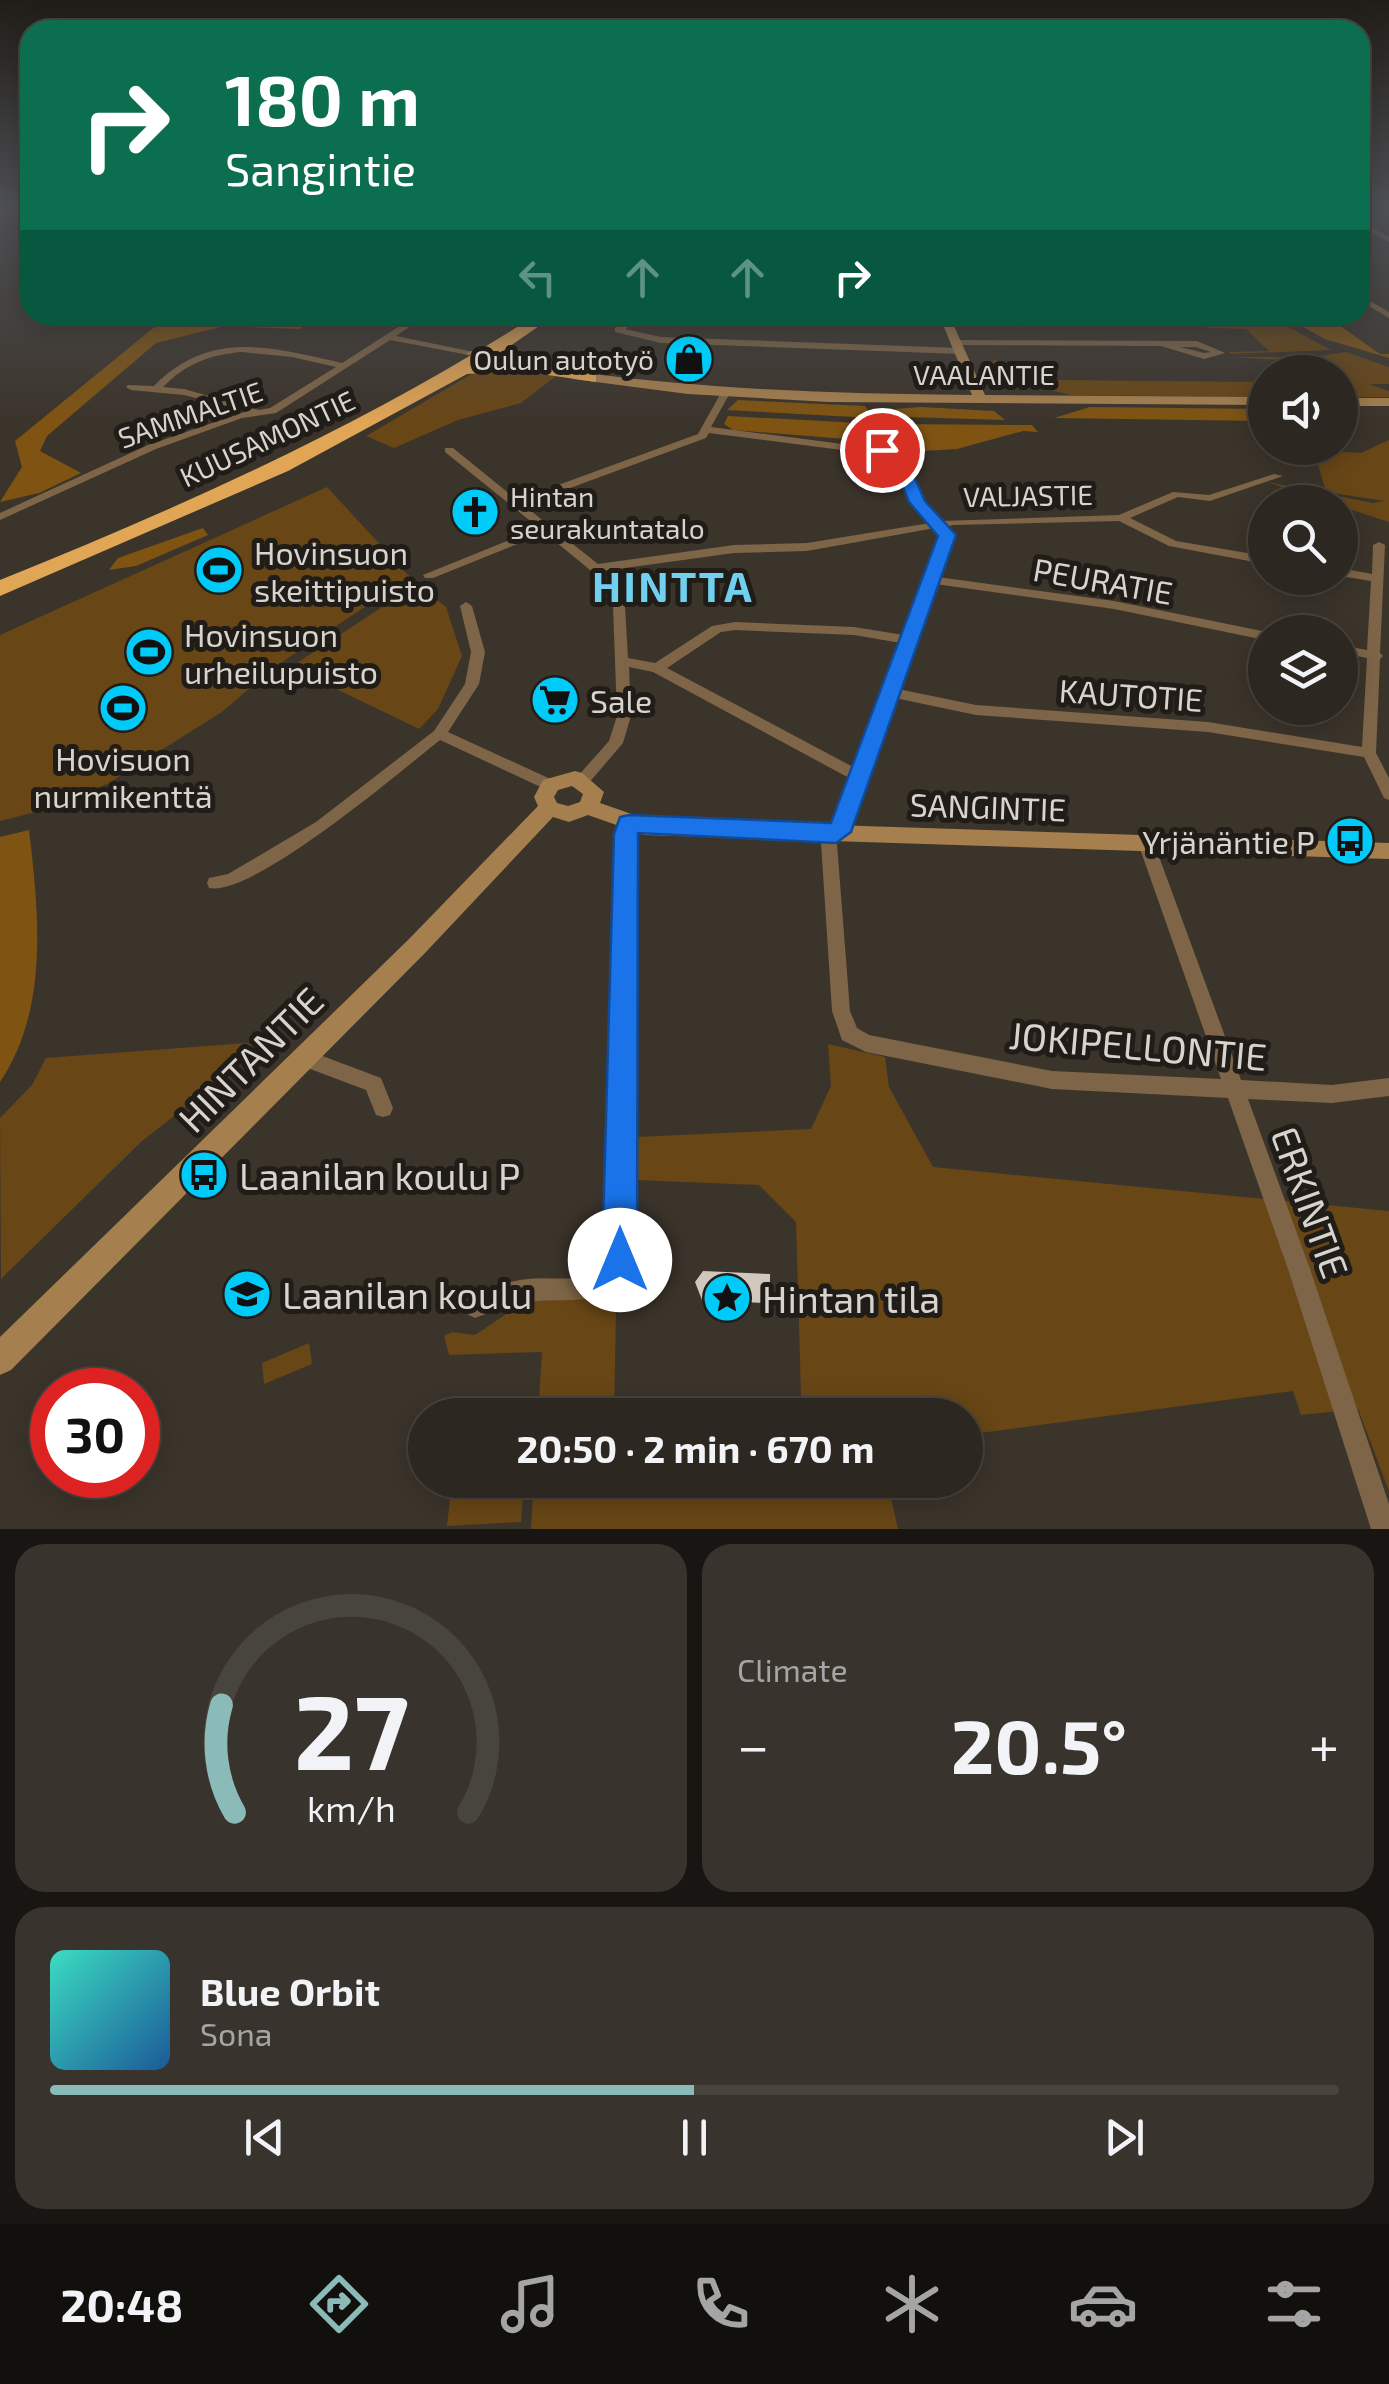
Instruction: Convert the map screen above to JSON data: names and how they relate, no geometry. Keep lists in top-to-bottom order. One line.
{"streets":{"highway":["KUUSAMONTIE"],"street":["VAALANTIE","SAMMALTIE","VALJASTIE","PEURATIE","KAUTOTIE","SANGINTIE","JOKIPELLONTIE","HINTANTIE","ERKINTIE"]},"crossings":[["VAALANTIE","KUUSAMONTIE"],["SANGINTIE","JOKIPELLONTIE"],["SANGINTIE","HINTANTIE"],["SANGINTIE","ERKINTIE"],["JOKIPELLONTIE","ERKINTIE"]],"districts":["HINTTA"],"places":{"shop":["Oulun autotyö"],"church":["Hintan seurakuntatalo"],"sports":["Hovinsuon skeittipuisto","Hovinsuon urheilupuisto","Hovisuon nurmikenttä"],"supermarket":["Sale"],"bus stop":["Yrjänäntie P","Laanilan koulu P"],"school or university":["Laanilan koulu"],"place":["Hintan tila"]},"page":{"turn":["180 m","Sangintie"],"limit":"30","trip":"20:50 · 2 min · 670 m","tile":"Climate","heat":["−","20.5°","+"],"song":["Blue Orbit","Sona"],"tabs":"20:48","gauge":["27","km/h"]}}
